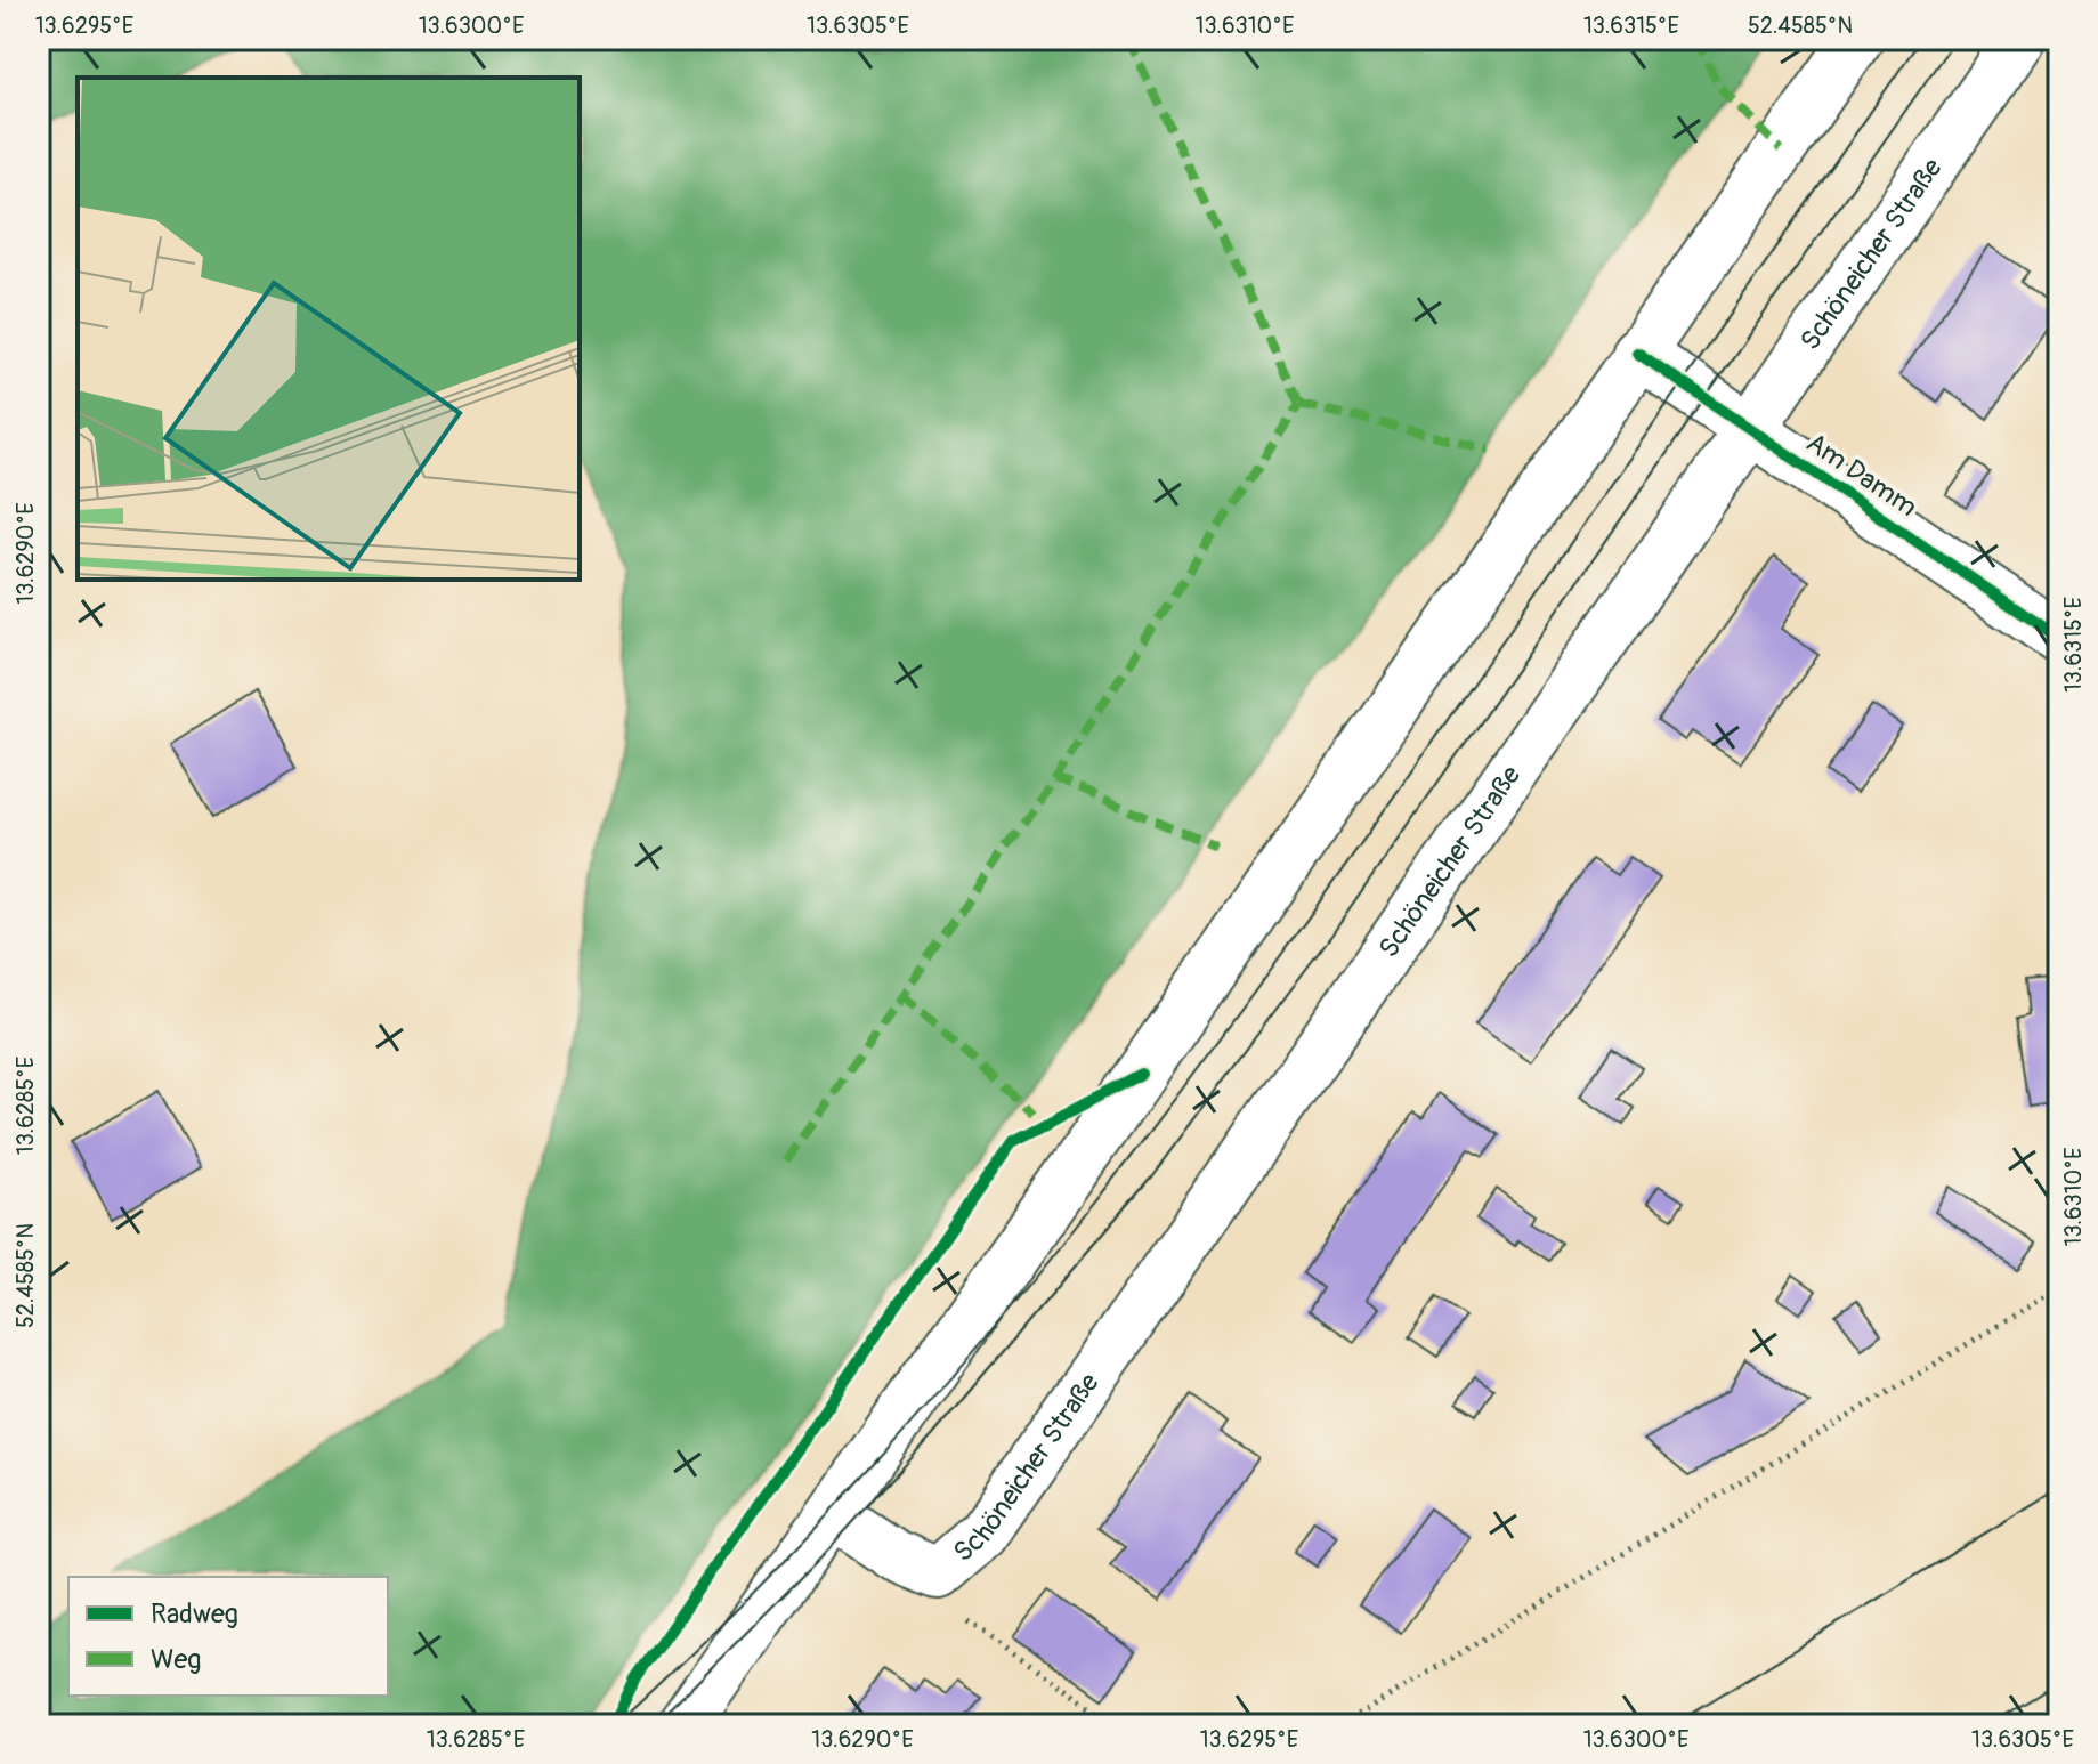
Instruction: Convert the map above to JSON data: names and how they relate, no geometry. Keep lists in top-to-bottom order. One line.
{"streets":{"main road":["Schöneicher Straße","Am Damm"]},"crossings":[["Schöneicher Straße","Am Damm"]],"legend":["Radweg","Weg"],"coordinates":["13.6295°E","13.6300°E","13.6305°E","13.6310°E","13.6315°E","52.4585°N","13.6290°E","13.6285°E"]}
